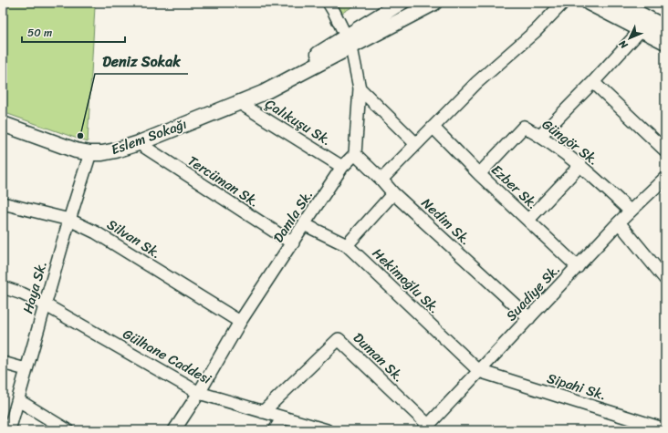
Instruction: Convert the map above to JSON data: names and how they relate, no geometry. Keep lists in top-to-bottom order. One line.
{"streets":{"street":["Çalıkuşu Sk.","Eslem Sokağı","Güngör Sk.","Tercüman Sk.","Ezber Sk.","Damla Sk.","Nedim Sk.","Silvan Sk.","Hekimoğlu Sk.","Haya Sk.","Suadiye Sk.","Gülhane Caddesi","Duman Sk.","Sipahi Sk."]},"crossings":[["Çalıkuşu Sk.","Eslem Sokağı"],["Çalıkuşu Sk.","Damla Sk."],["Eslem Sokağı","Tercüman Sk."],["Eslem Sokağı","Haya Sk."],["Güngör Sk.","Ezber Sk."],["Güngör Sk.","Suadiye Sk."],["Tercüman Sk.","Damla Sk."],["Ezber Sk.","Suadiye Sk."],["Damla Sk.","Nedim Sk."],["Damla Sk.","Silvan Sk."],["Damla Sk.","Hekimoğlu Sk."],["Damla Sk.","Gülhane Caddesi"],["Nedim Sk.","Suadiye Sk."],["Silvan Sk.","Haya Sk."],["Hekimoğlu Sk.","Suadiye Sk."],["Hekimoğlu Sk.","Sipahi Sk."],["Haya Sk.","Gülhane Caddesi"],["Suadiye Sk.","Duman Sk."],["Suadiye Sk.","Sipahi Sk."],["Gülhane Caddesi","Duman Sk."]],"places":["Deniz Sokak"],"scale_bar":"50 m","north":"bottom left"}
